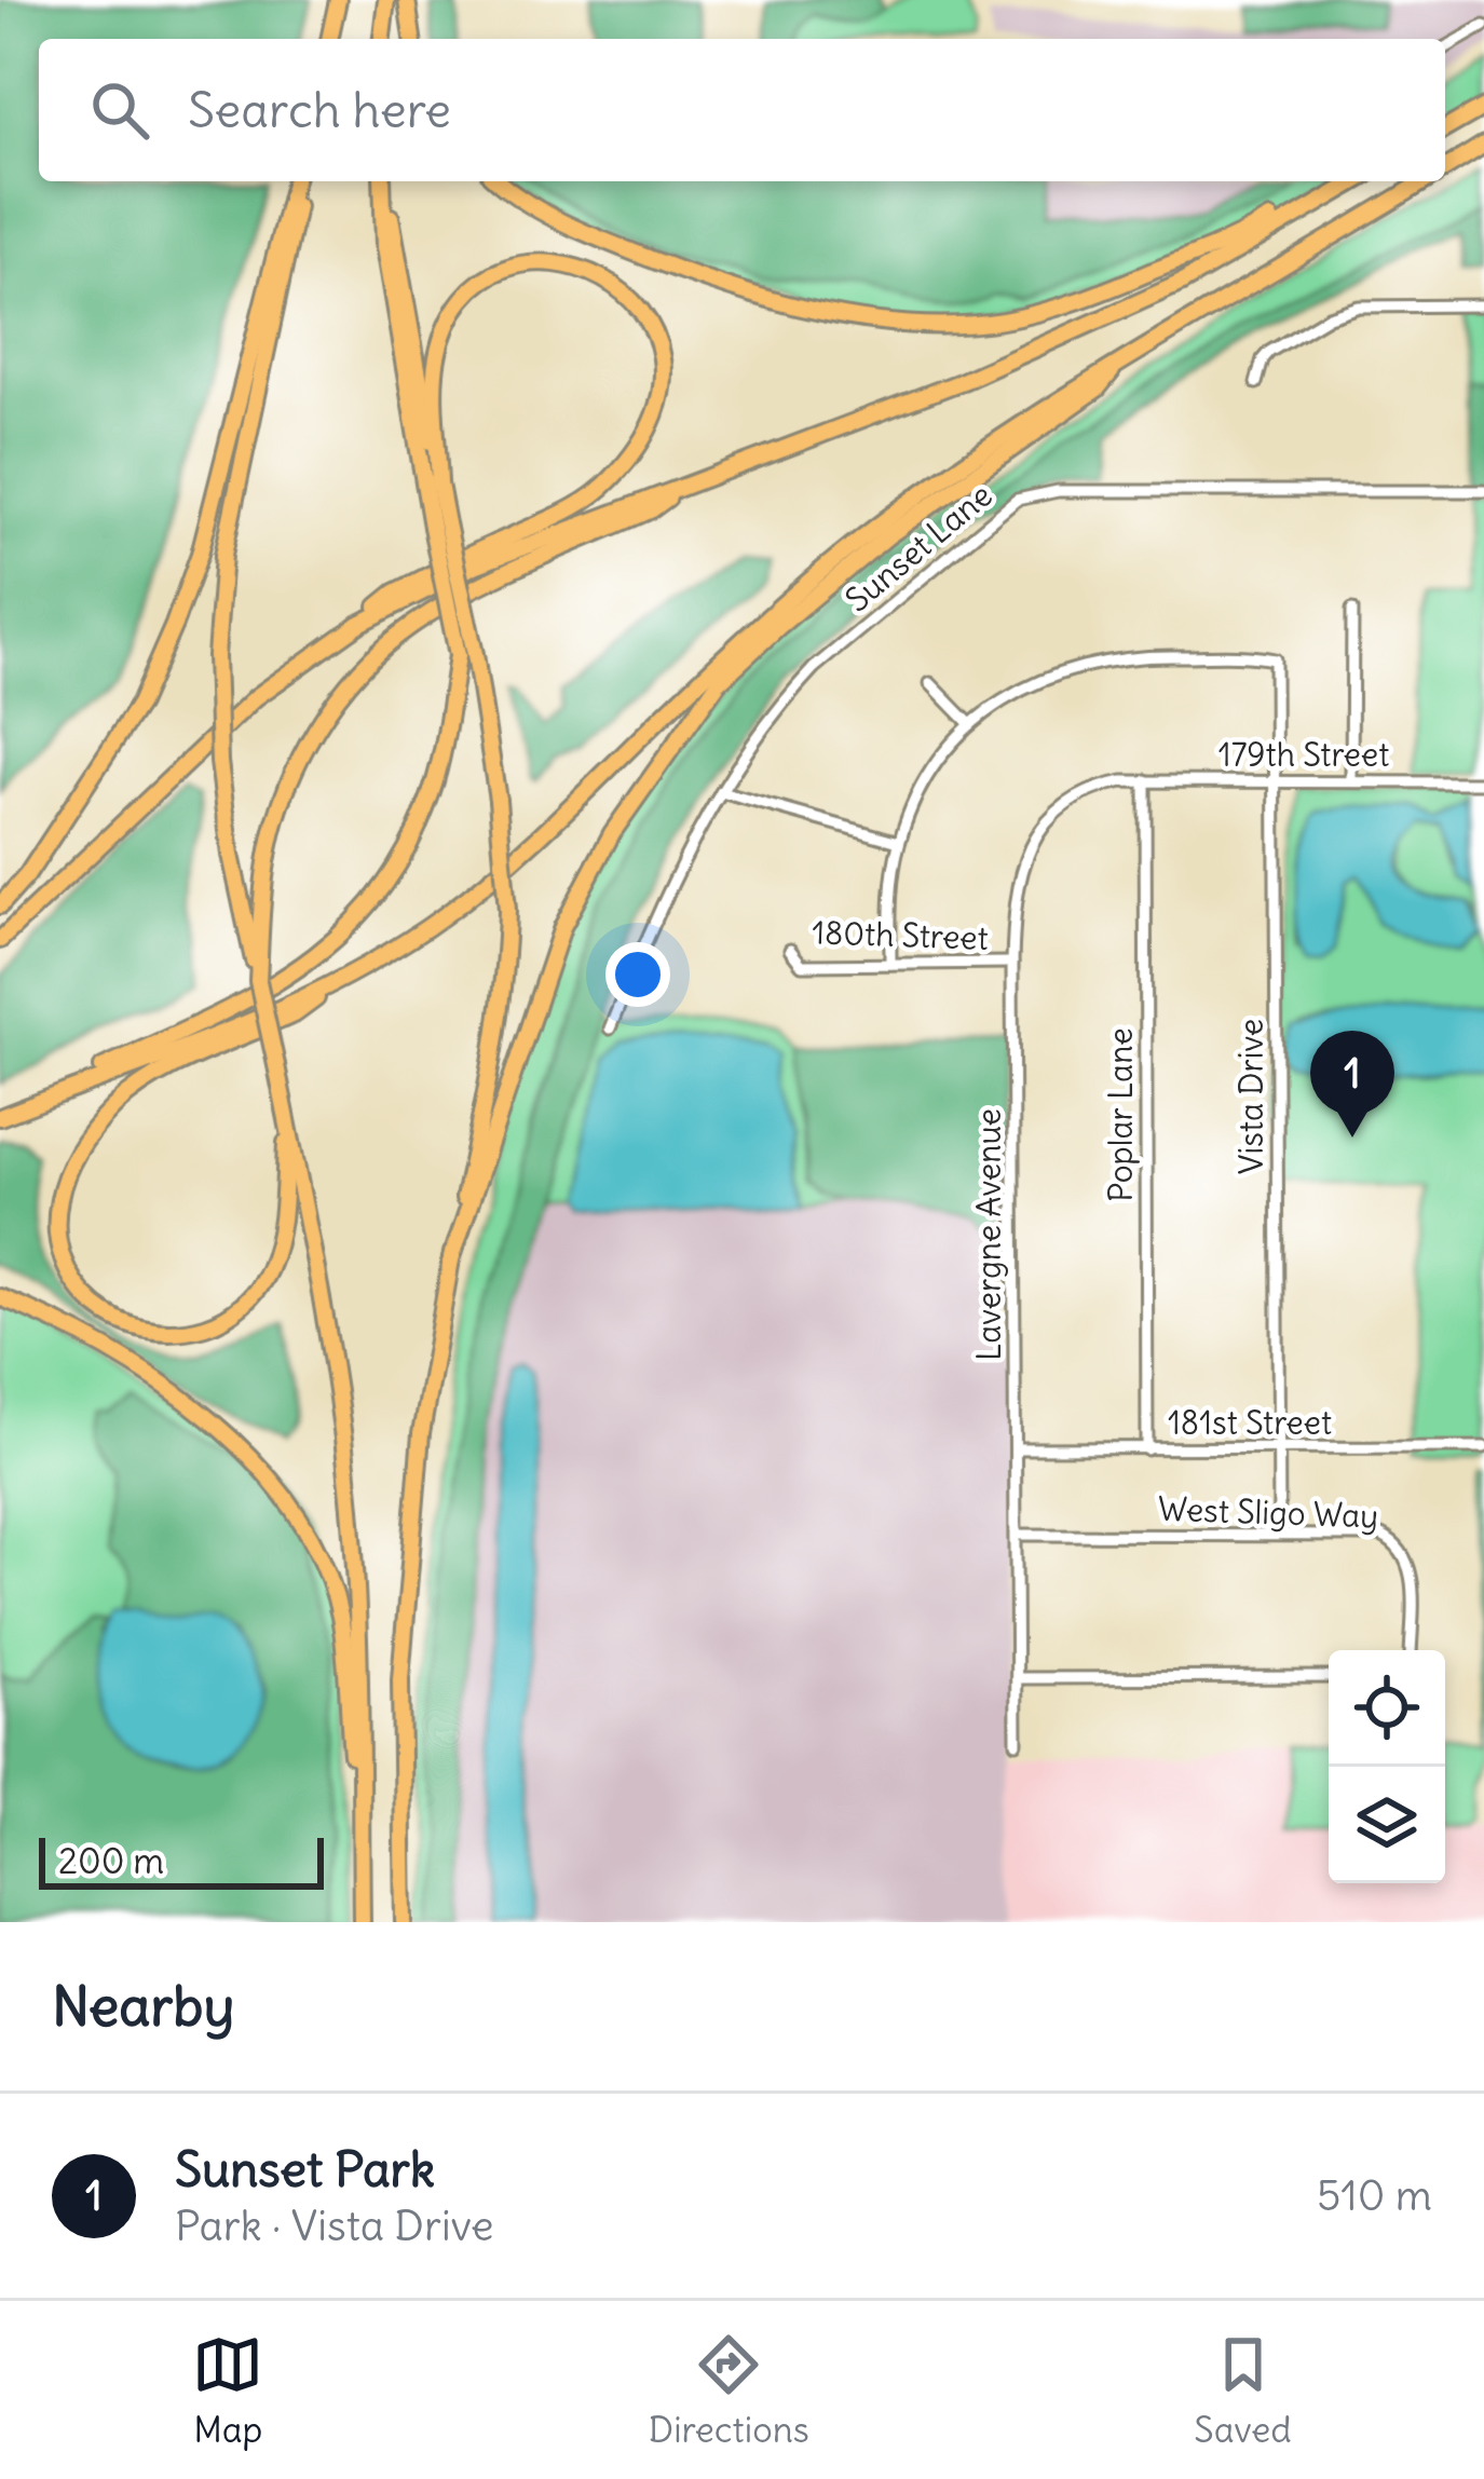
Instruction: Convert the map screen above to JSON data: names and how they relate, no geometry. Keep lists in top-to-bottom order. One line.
{"streets":{"street":["Sunset Lane","179th Street","180th Street","Vista Drive","Poplar Lane","Lavergne Avenue","181st Street","West Sligo Way"]},"crossings":[["179th Street","Vista Drive"],["179th Street","Poplar Lane"],["179th Street","Lavergne Avenue"],["180th Street","Lavergne Avenue"],["Vista Drive","181st Street"],["Vista Drive","West Sligo Way"],["Poplar Lane","181st Street"],["Lavergne Avenue","181st Street"],["Lavergne Avenue","West Sligo Way"]],"scale_bar":"200 m","page":{"search":"Search here","pins":"1","scale":"200 m","heading":"Nearby","list":[{"mark":"1","name":"Sunset Park","note":"Park · Vista Drive","value":"510 m"}],"nav":["Map","Directions","Saved"]}}
